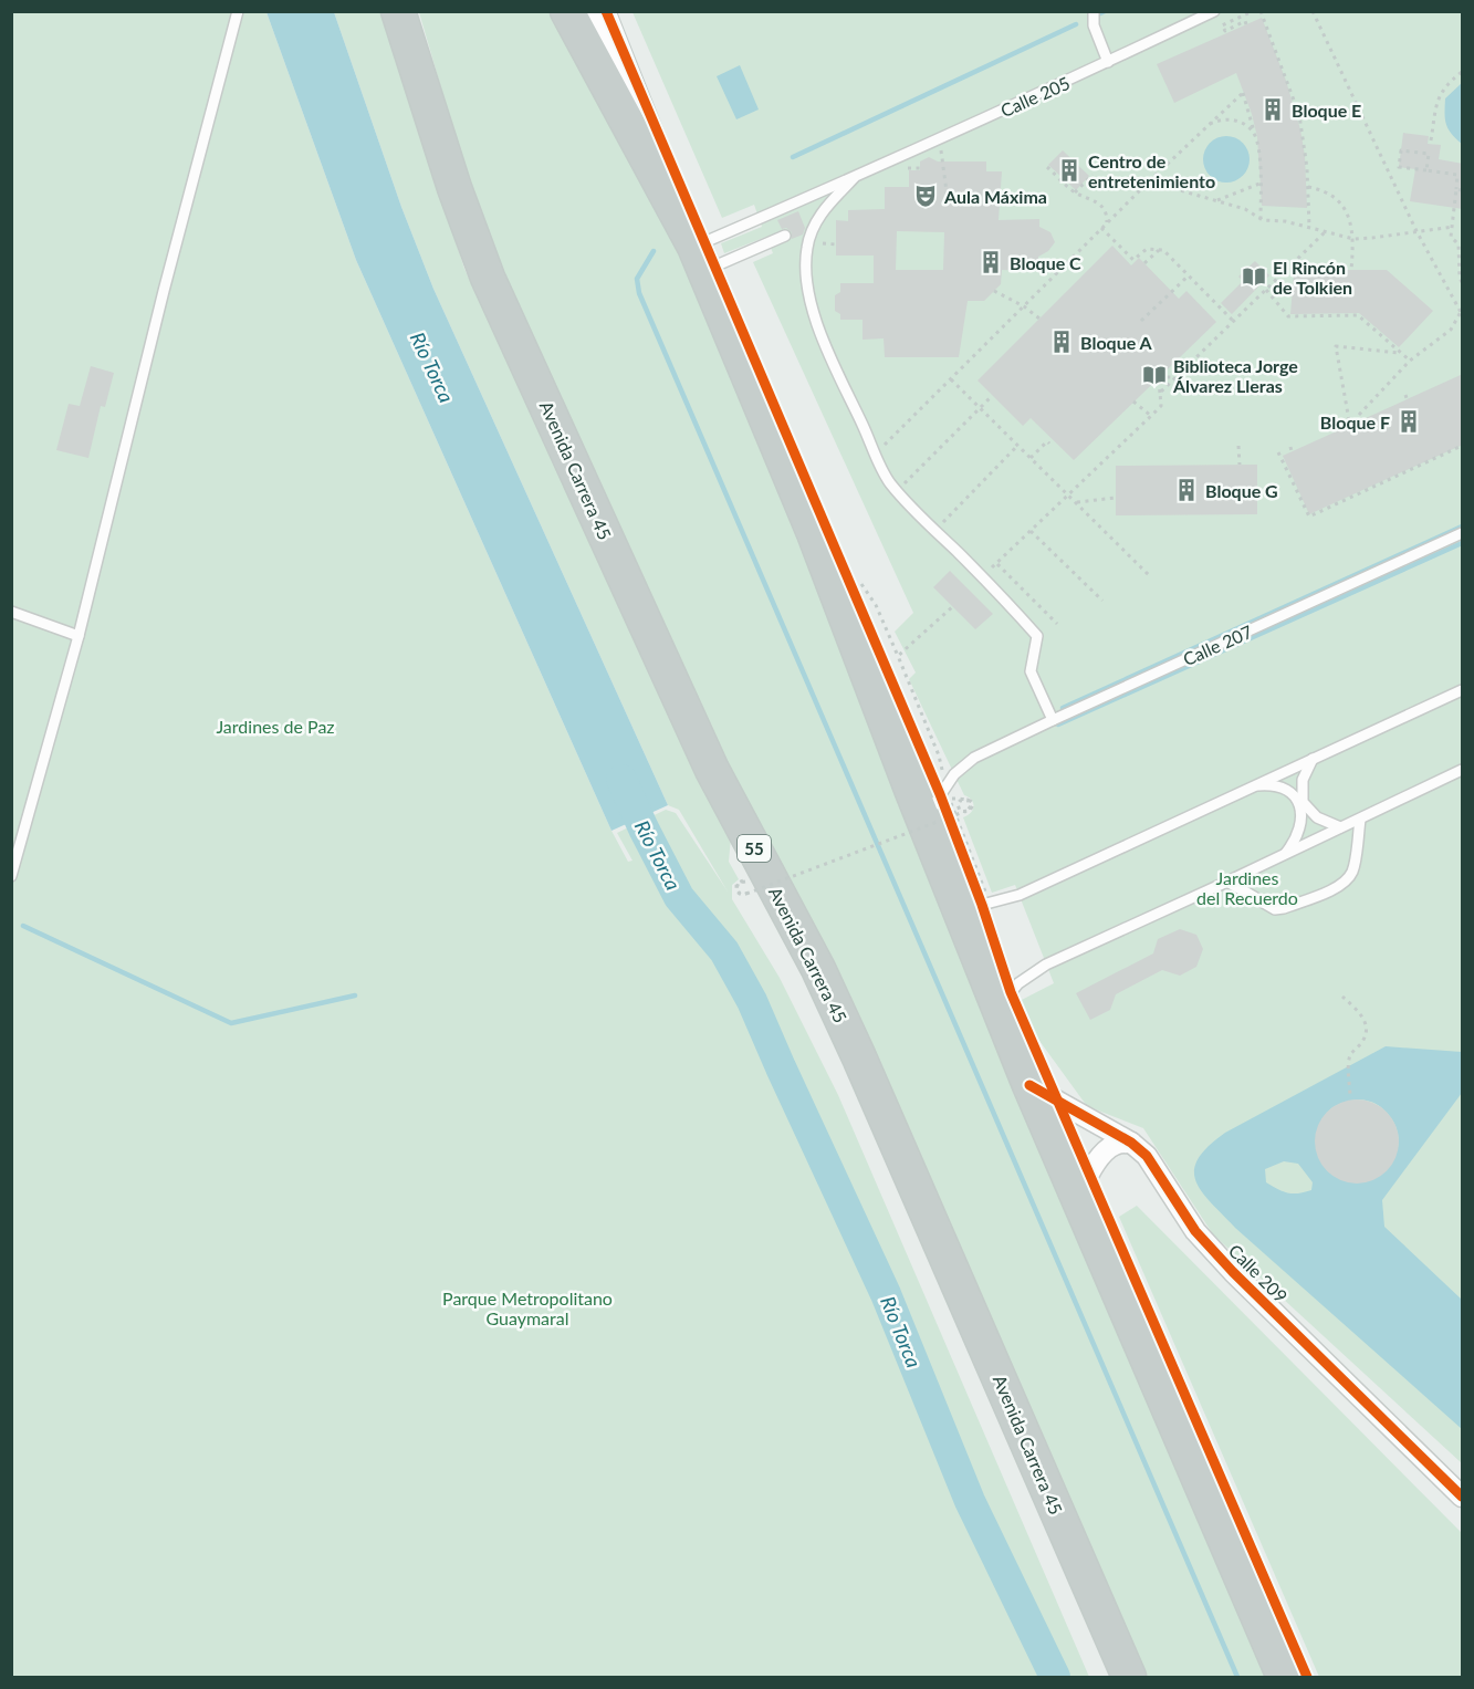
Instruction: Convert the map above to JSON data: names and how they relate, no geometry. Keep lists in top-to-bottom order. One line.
{"streets":{"highway":["Avenida Carrera 45","55"],"street":["Calle 209"],"lane":["Calle 205","Calle 207"]},"water":["Río Torca"],"parks":["Jardines de Paz","Jardines del Recuerdo","Parque Metropolitano Guaymaral"],"places":{"building":["Bloque E","Centro de entretenimiento","Bloque C","Bloque A","Bloque F","Bloque G"],"theatre":["Aula Máxima"],"library":["El Rincón de Tolkien","Biblioteca Jorge Álvarez Lleras"]}}
